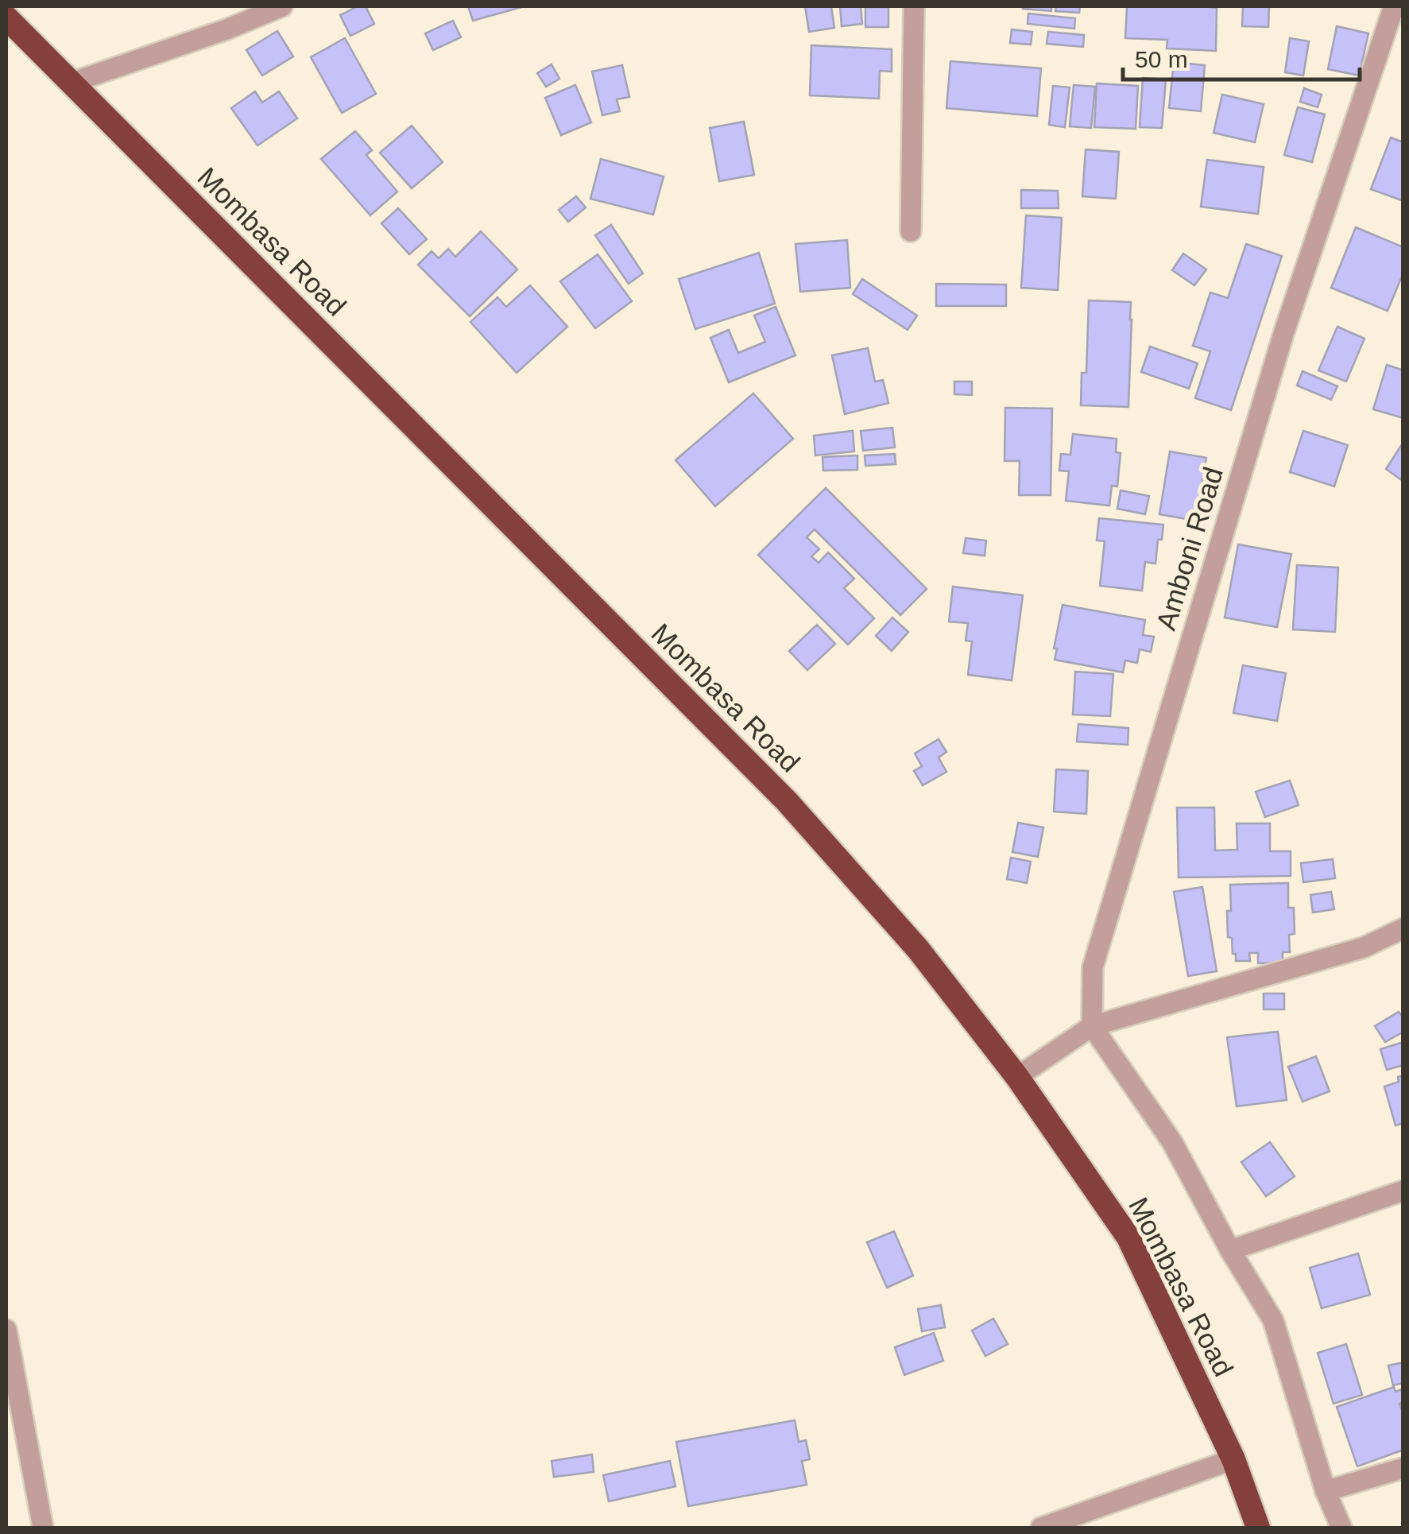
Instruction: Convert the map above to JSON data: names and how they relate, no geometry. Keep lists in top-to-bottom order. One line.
{"streets":{"highway":["Mombasa Road"],"street":["Amboni Road"]},"scale_bar":"50 m"}
